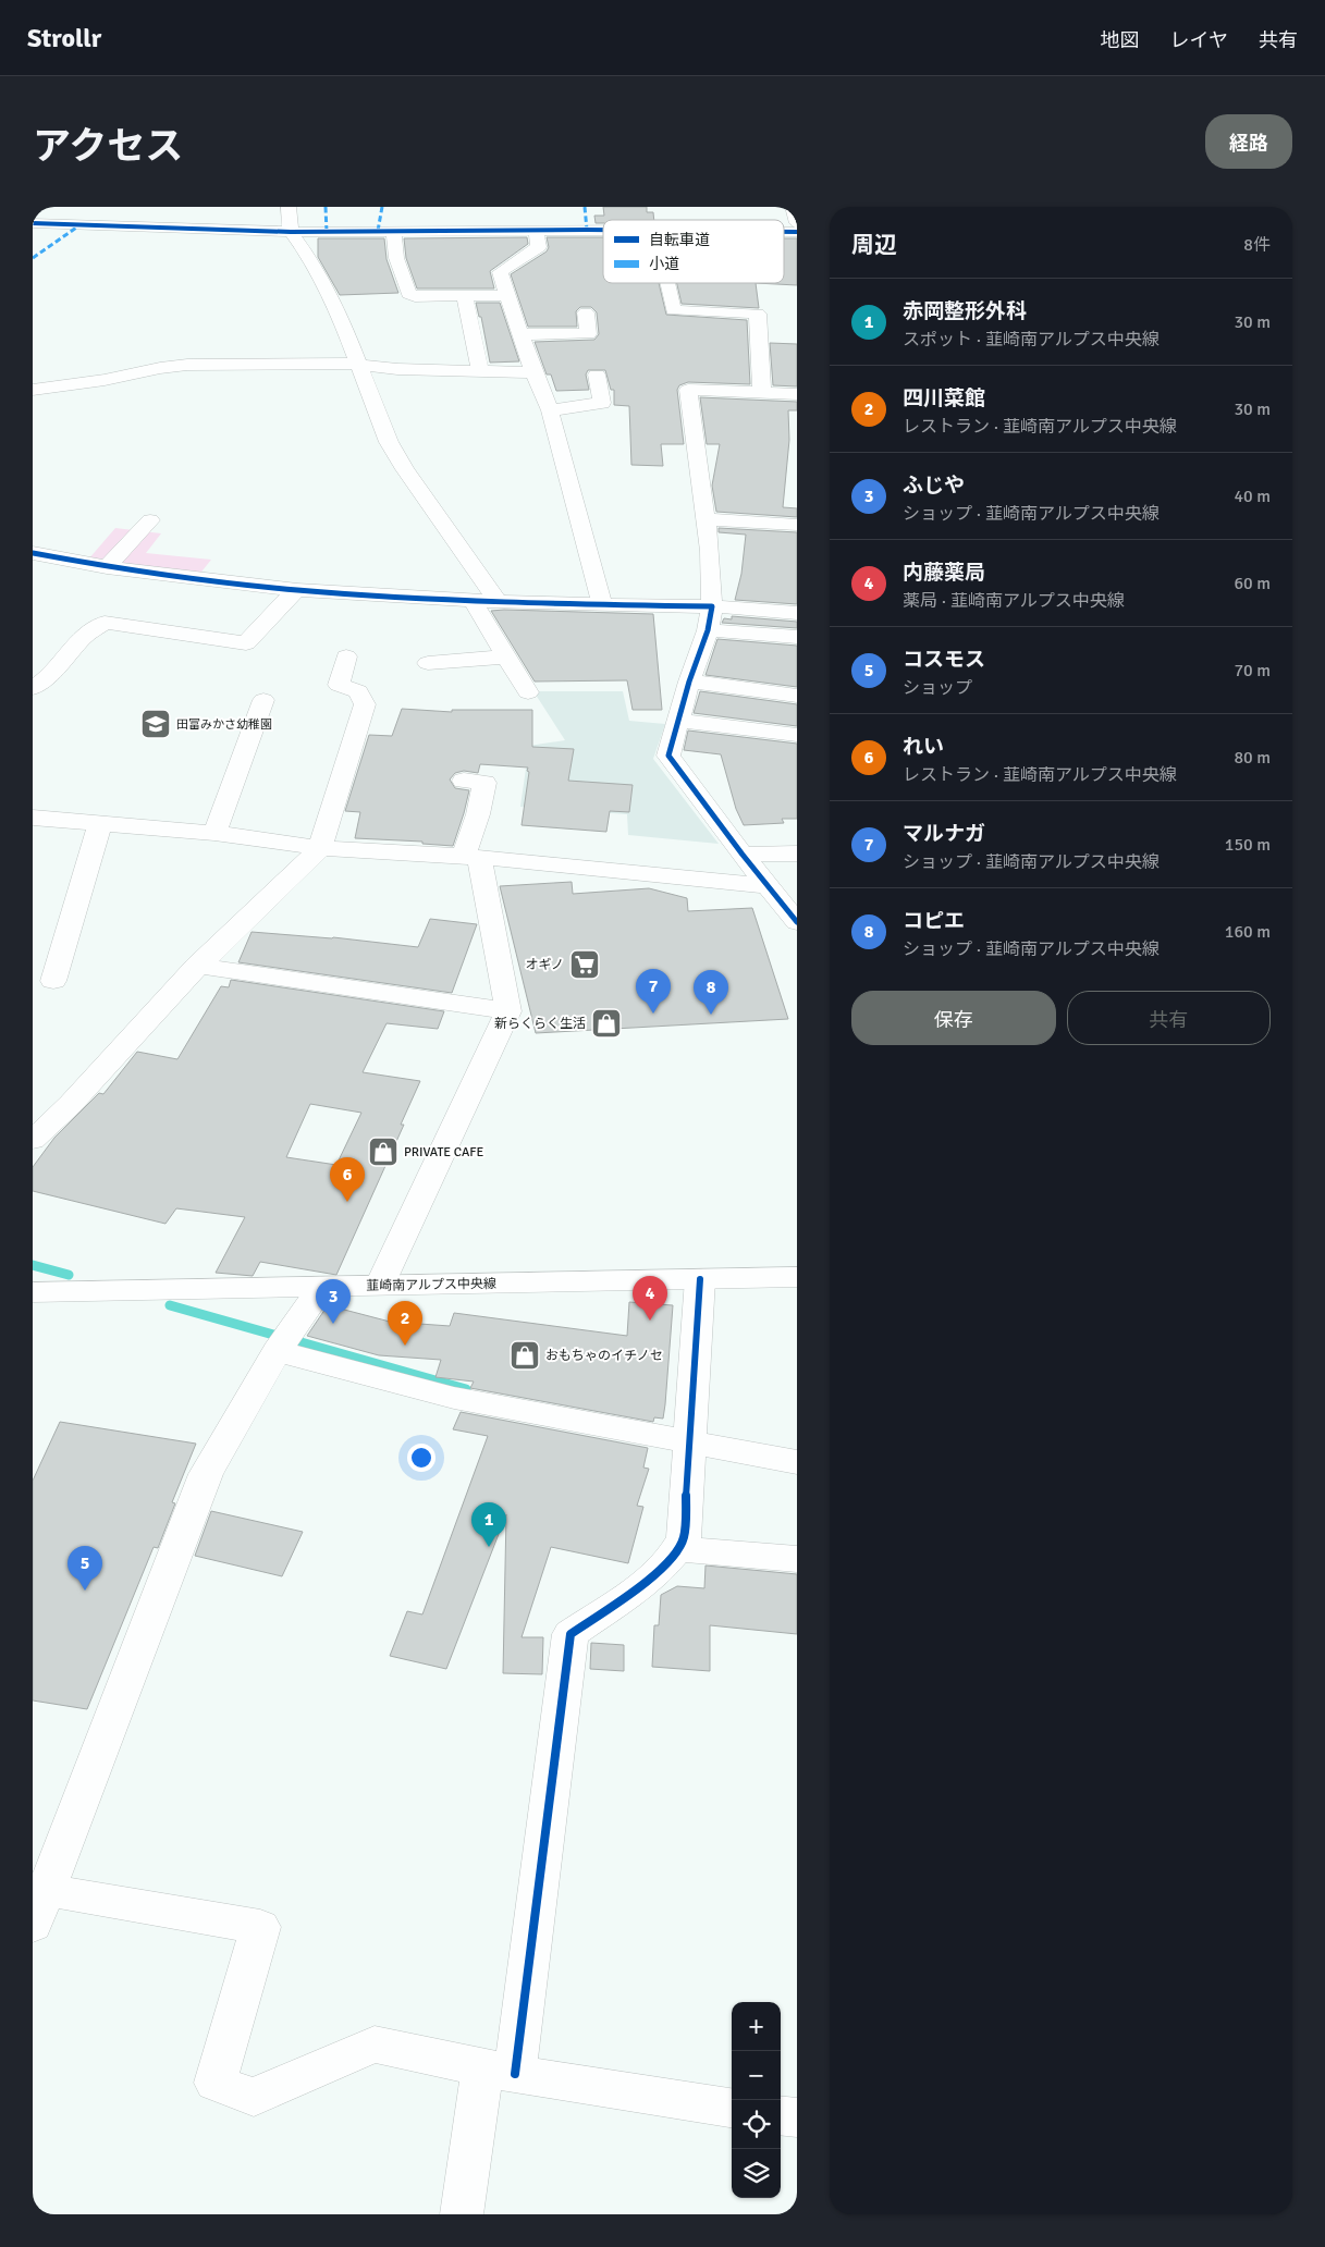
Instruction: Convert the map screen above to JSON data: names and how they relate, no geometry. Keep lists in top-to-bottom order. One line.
{"streets":{"street":["韮崎南アルプス中央線"]},"places":{"school or university":["田富みかさ幼稚園"],"supermarket":["オギノ"],"shop":["新らくらく生活","PRIVATE CAFE","おもちゃのイチノセ"]},"legend":["自転車道","小道"],"page":{"header":"Strollr","nav":["地図","レイヤ","共有"],"title":"アクセス","buttons":["経路",["保存","共有"]],"heading":["周辺","8件"],"list":[{"mark":"1","name":"赤岡整形外科","note":"スポット · 韮崎南アルプス中央線","value":"30 m"},{"mark":"2","name":"四川菜館","note":"レストラン · 韮崎南アルプス中央線","value":"30 m"},{"mark":"3","name":"ふじや","note":"ショップ · 韮崎南アルプス中央線","value":"40 m"},{"mark":"4","name":"内藤薬局","note":"薬局 · 韮崎南アルプス中央線","value":"60 m"},{"mark":"5","name":"コスモス","note":"ショップ","value":"70 m"},{"mark":"6","name":"れい","note":"レストラン · 韮崎南アルプス中央線","value":"80 m"},{"mark":"7","name":"マルナガ","note":"ショップ · 韮崎南アルプス中央線","value":"150 m"},{"mark":"8","name":"コピエ","note":"ショップ · 韮崎南アルプス中央線","value":"160 m"}],"pins":["7","8","6","4","3","2","1","5"],"map_buttons":["+","−"]}}
